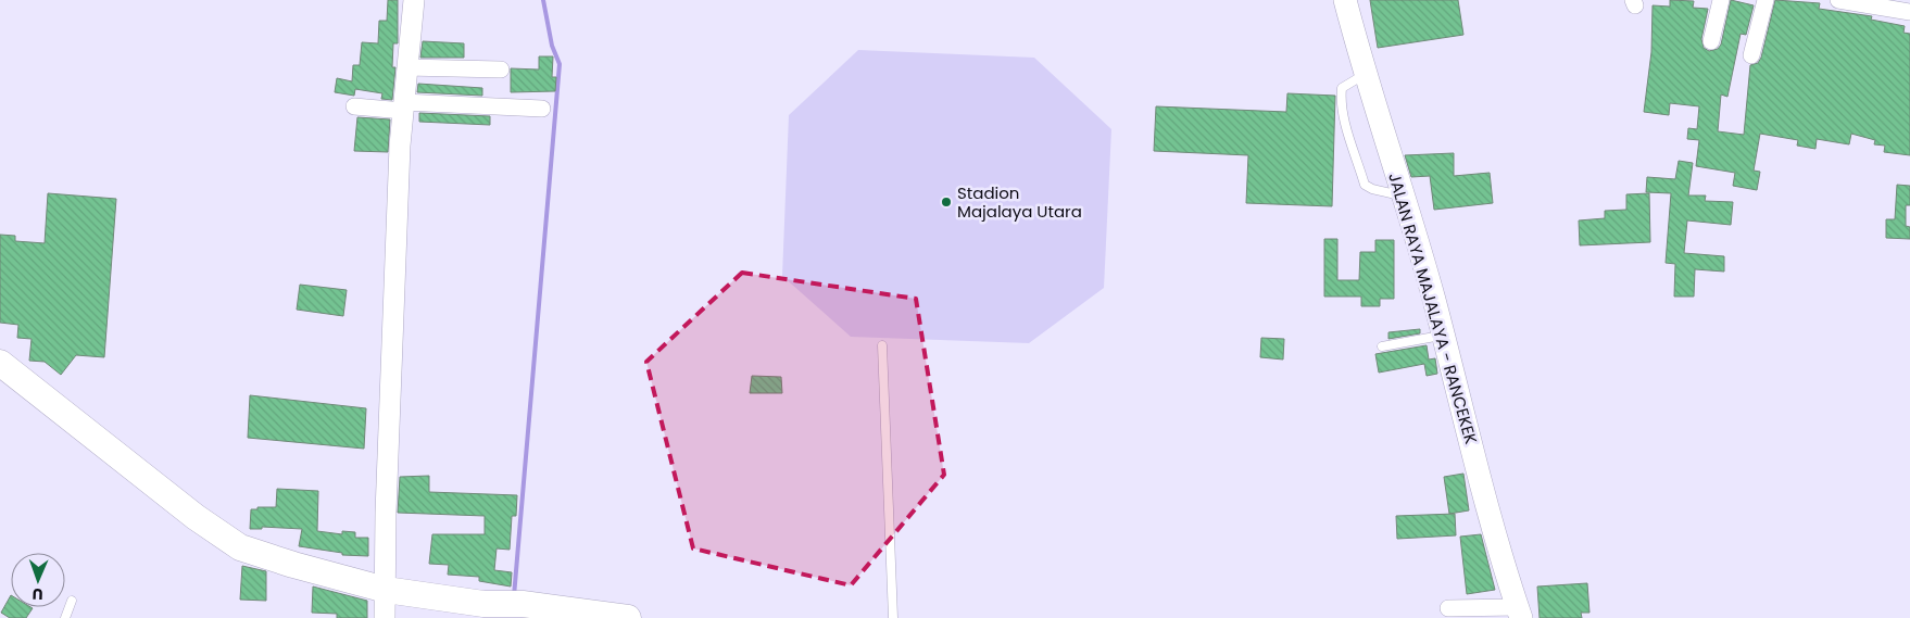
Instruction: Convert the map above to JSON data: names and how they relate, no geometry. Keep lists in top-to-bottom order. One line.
{"streets":{"main road":["JALAN RAYA MAJALAYA - RANCEKEK"]},"places":["Stadion Majalaya Utara"],"north":"bottom"}
